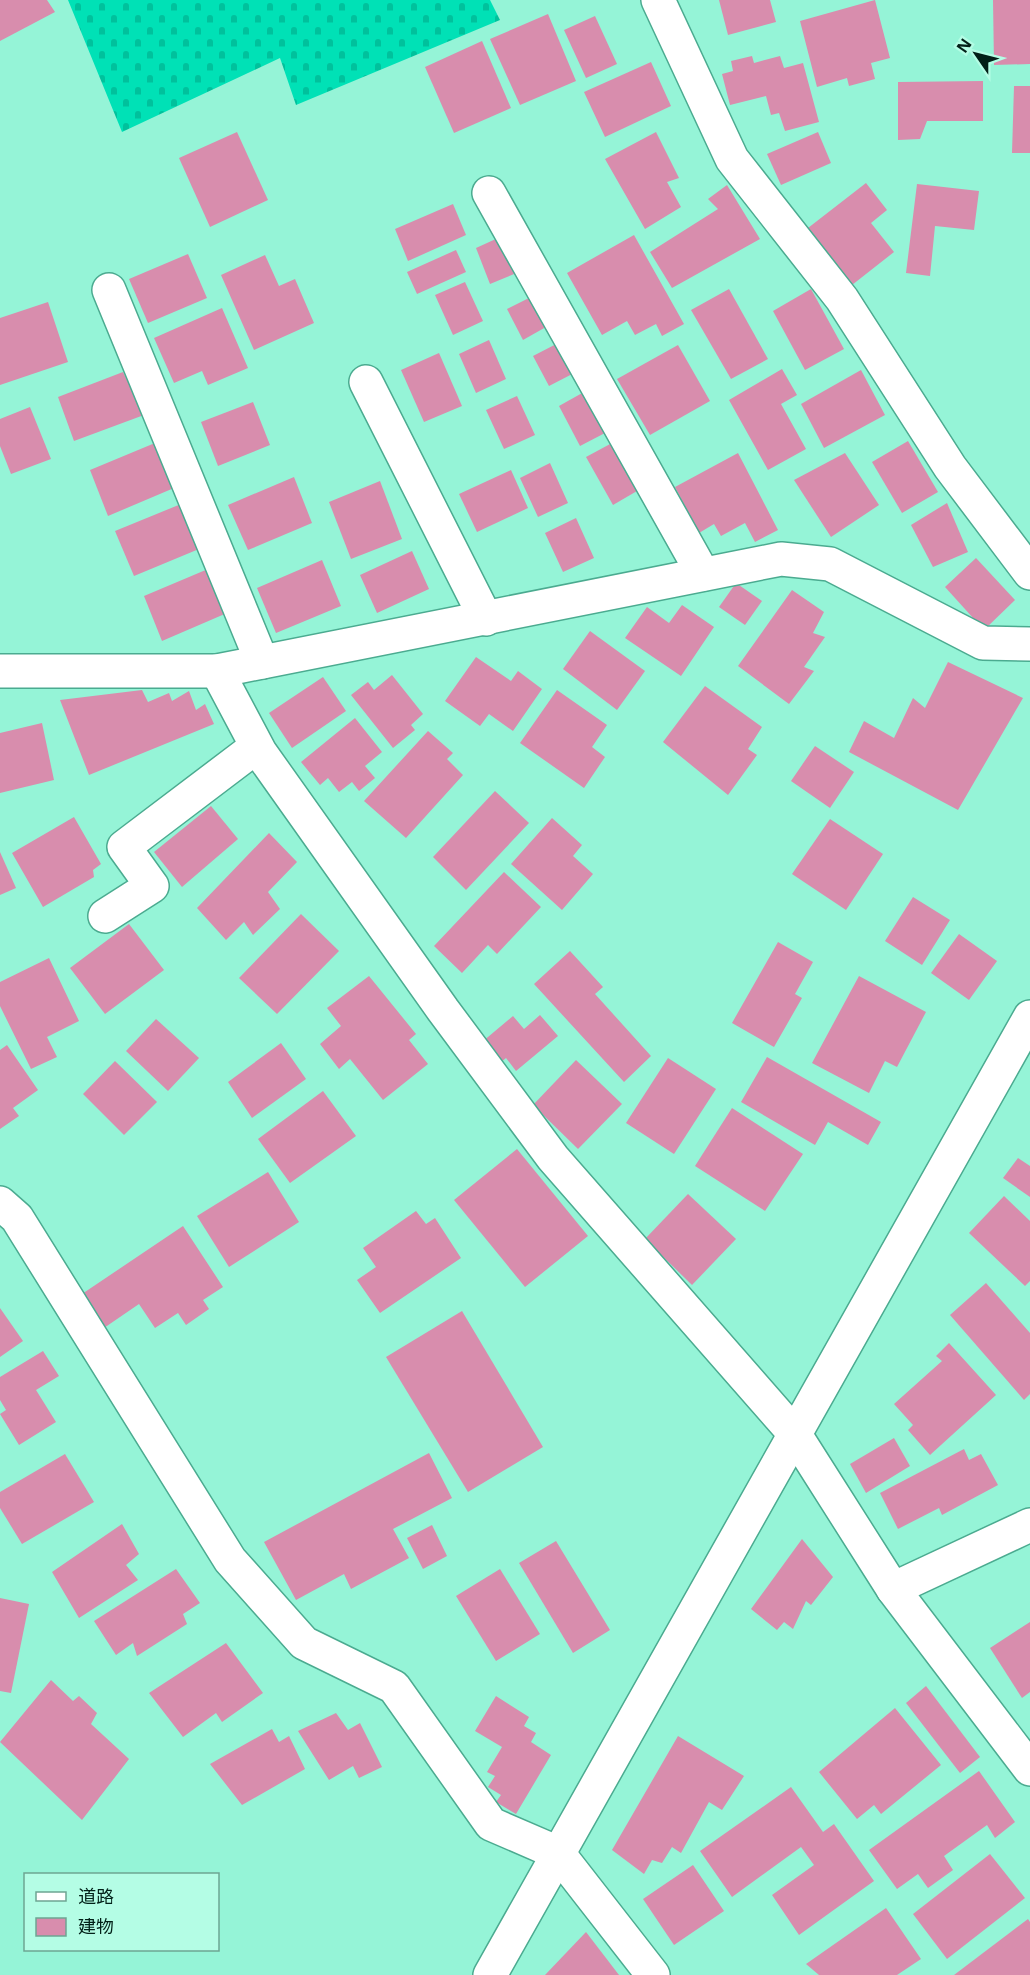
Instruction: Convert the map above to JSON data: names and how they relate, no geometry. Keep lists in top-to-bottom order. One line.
{"legend":["道路","建物"],"north":"top left"}
